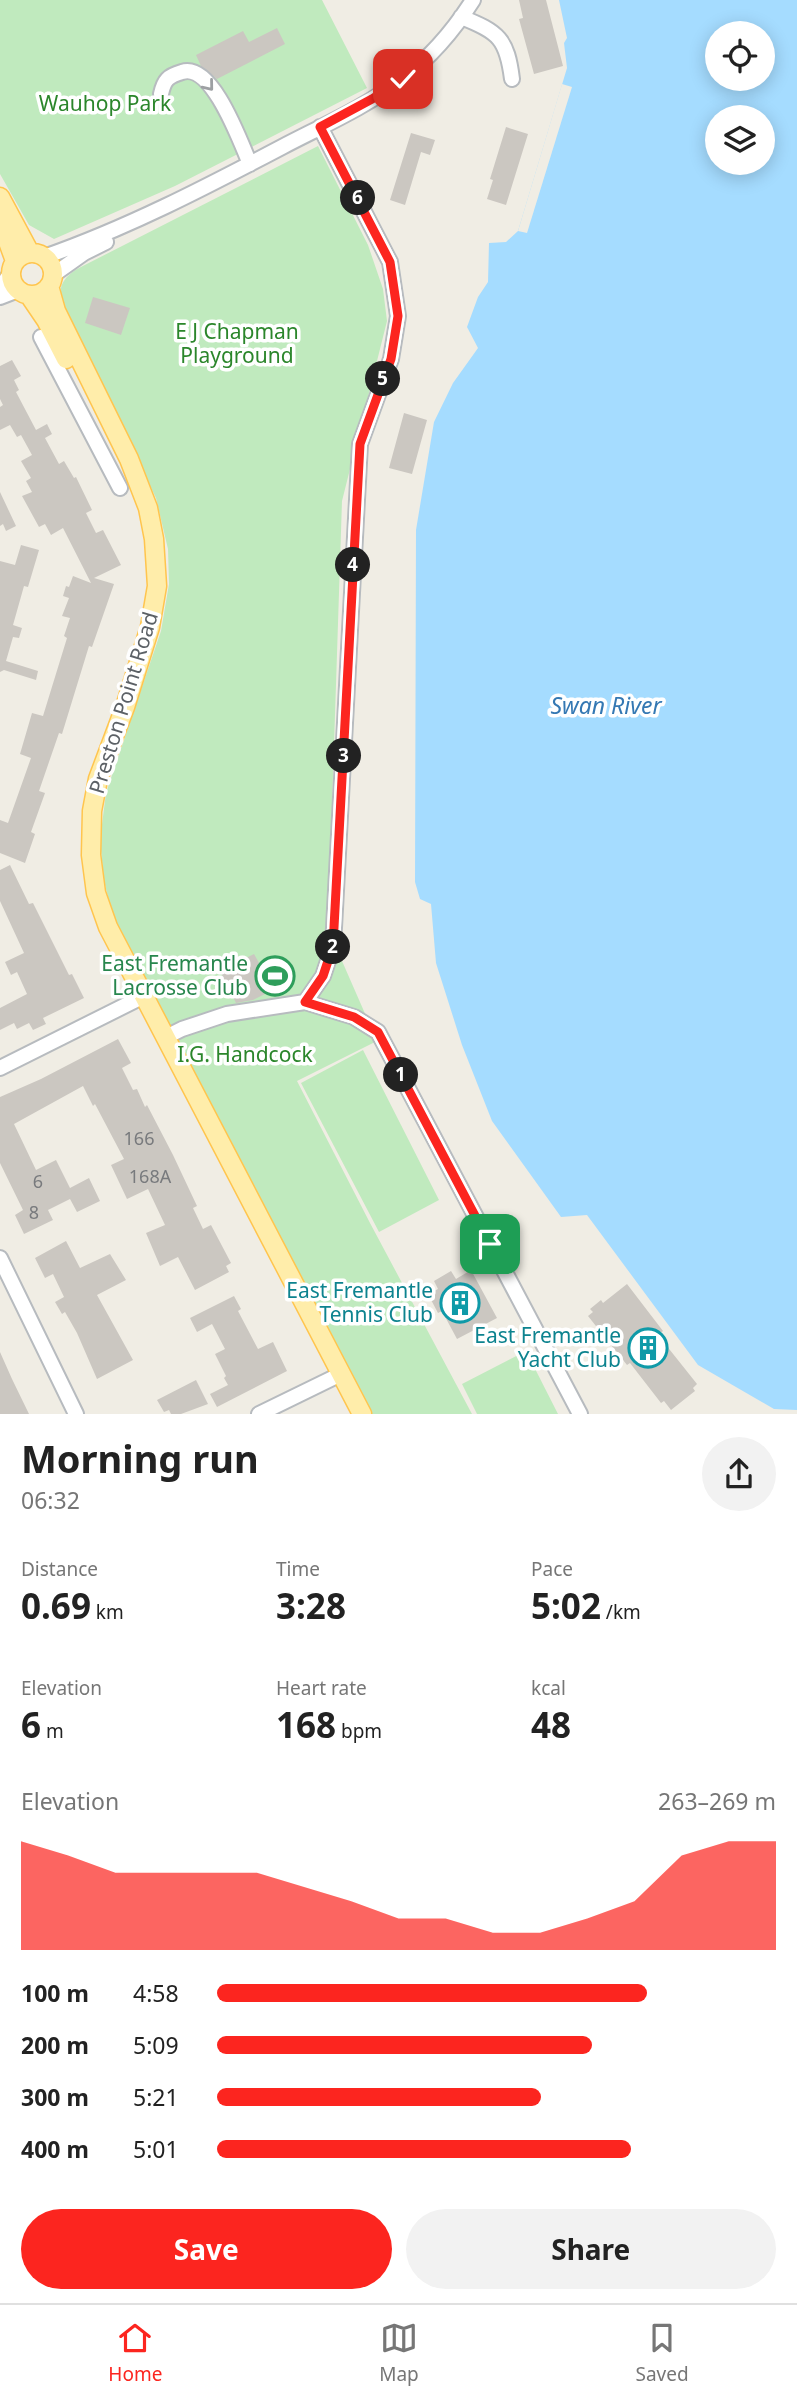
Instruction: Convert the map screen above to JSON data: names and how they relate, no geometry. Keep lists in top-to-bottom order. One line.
{"streets":{"main road":["Preston Point Road"]},"water":["Swan River"],"parks":["Wauhop Park","E J Chapman Playground","I.G. Handcock"],"places":{"sports":["East Fremantle Lacrosse Club"],"building":["East Fremantle Tennis Club","East Fremantle Yacht Club"]},"house_numbers":["166","168A","6","8"],"page":{"pins":["6","5","4","3","2","1"],"heading":["Morning run","06:32"],"stats":[["Distance","0.69 km"],["Time","3:28"],["Pace","5:02 /km"],["Elevation","6 m"],["Heart rate","168 bpm"],["kcal","48"]],"chart":["Elevation","263–269 m"],"list":[{"name":"100 m","note":"4:58"},{"name":"200 m","note":"5:09"},{"name":"300 m","note":"5:21"},{"name":"400 m","note":"5:01"}],"buttons":["Save","Share"],"tabs":["Home","Map","Saved"]}}
